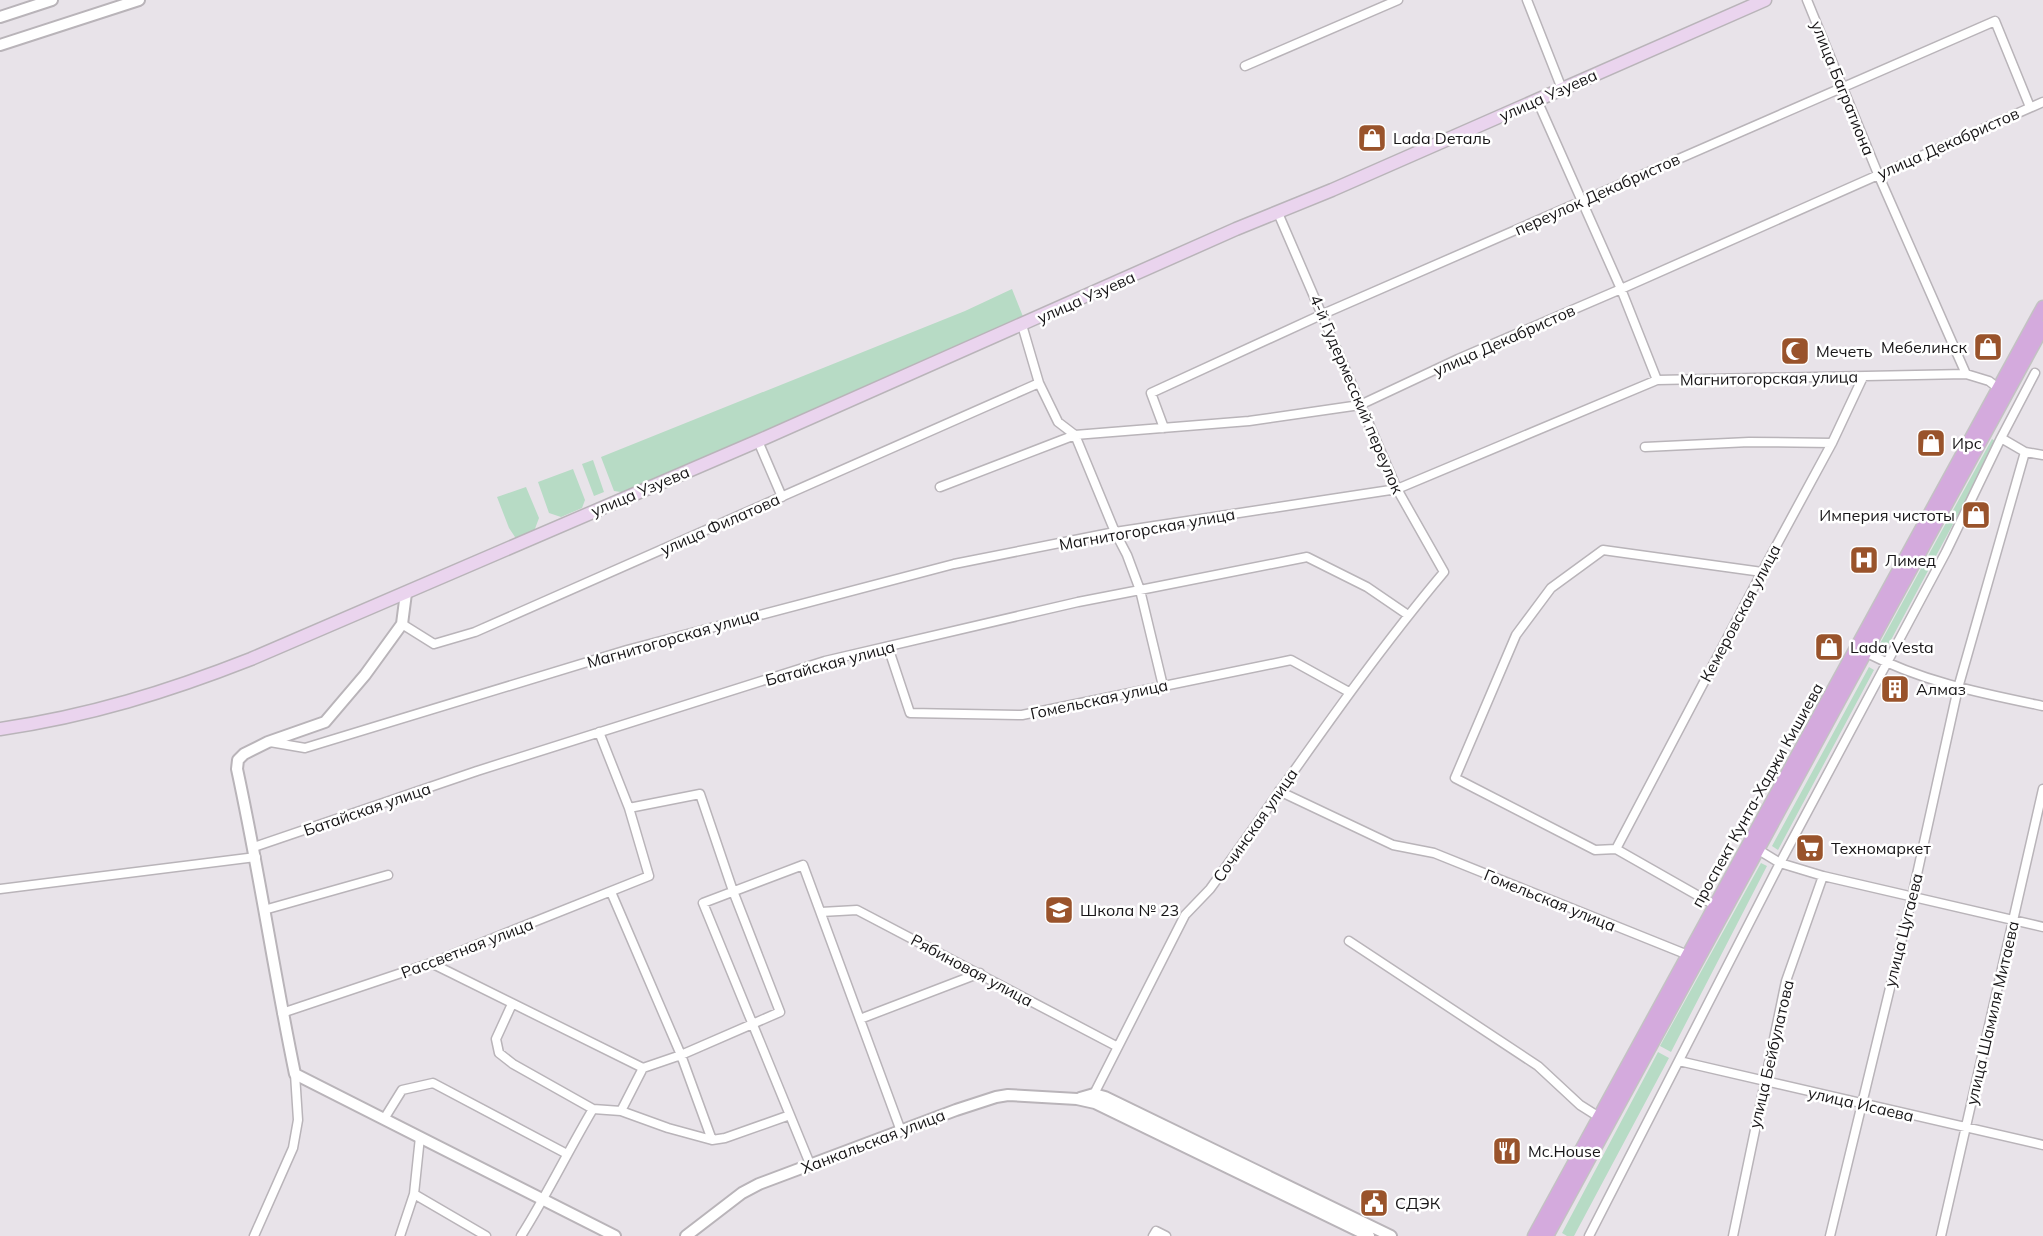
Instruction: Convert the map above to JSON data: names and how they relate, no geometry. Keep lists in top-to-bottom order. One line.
{"streets":{"main road":["улица Узуева","проспект Кунта-Хаджи Кишиева"],"street":["улица Багратиона","улица Декабристов","переулок Декабристов","Магнитогорская улица","4-й Гудермесский переулок","улица Филатова","Кемеровская улица","Батайская улица","Гомельская улица","Сочинская улица","улица Цугаева","Рассветная улица","Рябиновая улица","улица Шамиля Митаева","улица Бейбулатова","улица Исаева","Ханкальская улица"]},"crossings":[["улица Багратиона","улица Декабристов"],["улица Багратиона","переулок Декабристов"],["улица Багратиона","Магнитогорская улица"],["улица Узуева","4-й Гудермесский переулок"],["улица Декабристов","переулок Декабристов"],["улица Декабристов","4-й Гудермесский переулок"],["переулок Декабристов","4-й Гудермесский переулок"],["Магнитогорская улица","4-й Гудермесский переулок"],["Магнитогорская улица","Кемеровская улица"],["Магнитогорская улица","проспект Кунта-Хаджи Кишиева"],["4-й Гудермесский переулок","Сочинская улица"],["Батайская улица","Гомельская улица"],["Батайская улица","Сочинская улица"],["Гомельская улица","проспект Кунта-Хаджи Кишиева"],["Гомельская улица","Сочинская улица"],["Сочинская улица","Рябиновая улица"],["Сочинская улица","Ханкальская улица"],["улица Цугаева","улица Исаева"],["улица Шамиля Митаева","улица Исаева"],["улица Бейбулатова","улица Исаева"]],"places":{"shop":["Lada Dеталь","Мебелинск","Ирс","Империя чистоты","Lada Vesta"],"mosque":["Мечеть"],"hospital":["Лимед"],"building":["Алмаз"],"supermarket":["Техномаркет"],"school or university":["Школа № 23"],"restaurant":["Mc.House"],"public building":["СДЭК"]}}
